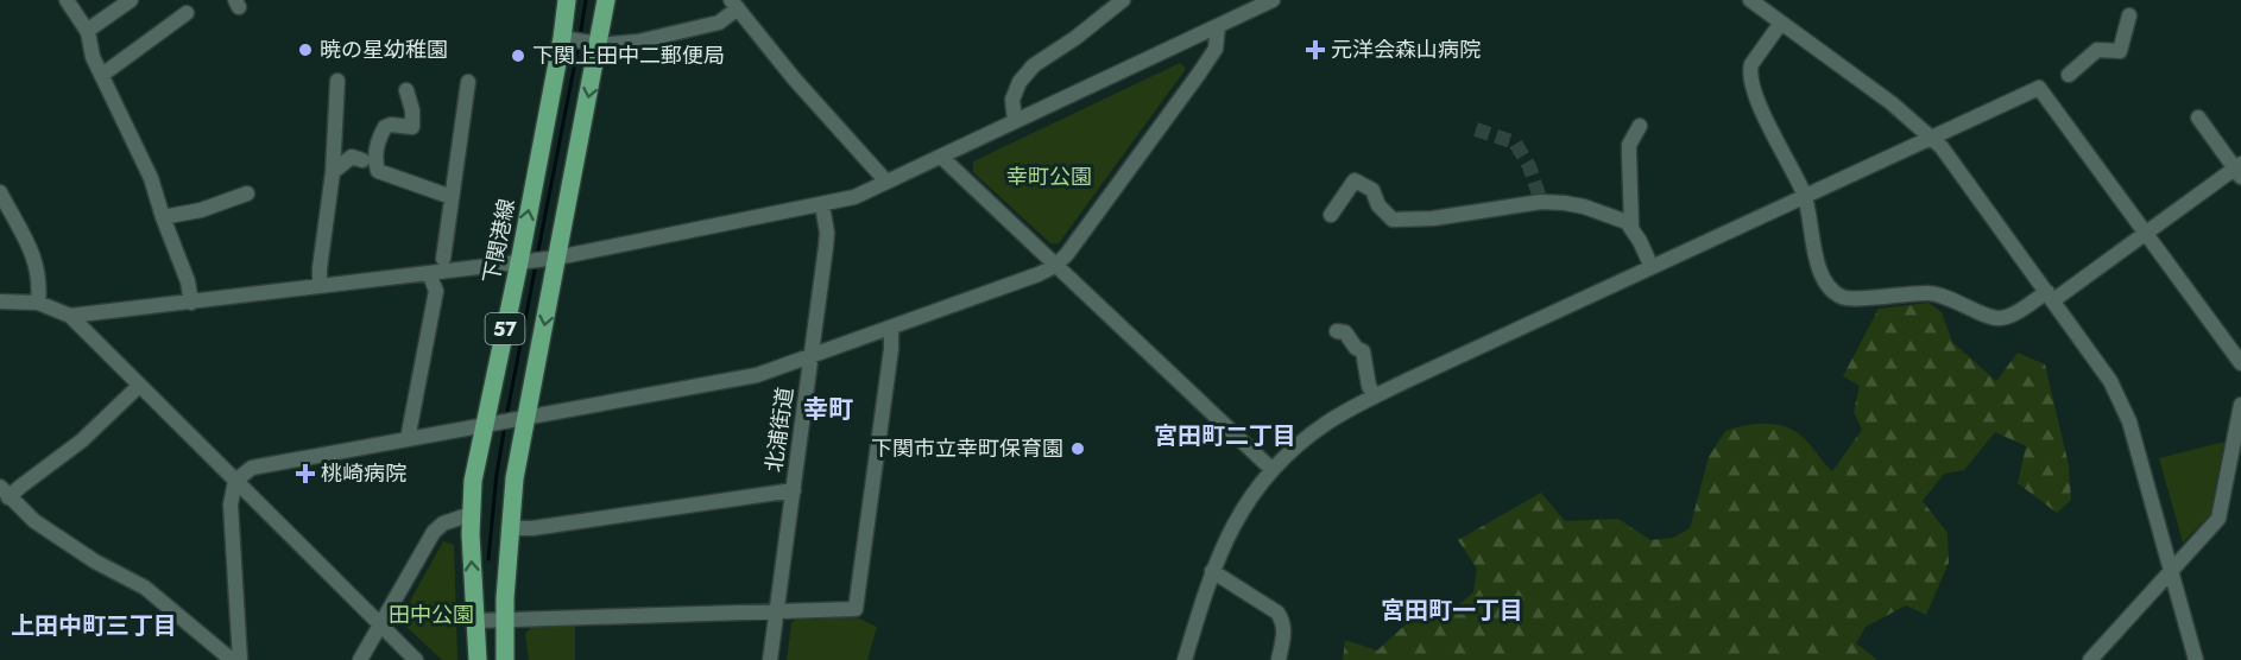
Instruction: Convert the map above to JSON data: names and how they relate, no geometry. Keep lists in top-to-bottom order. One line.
{"streets":{"main road":["下関港線","57"],"street":["北浦街道"]},"districts":["幸町","宮田町二丁目","宮田町一丁目","上田中町三丁目"],"parks":["幸町公園","田中公園"],"places":{"other":["暁の星幼稚園","下関上田中二郵便局","下関市立幸町保育園"],"health":["元洋会森山病院","桃崎病院"]}}
